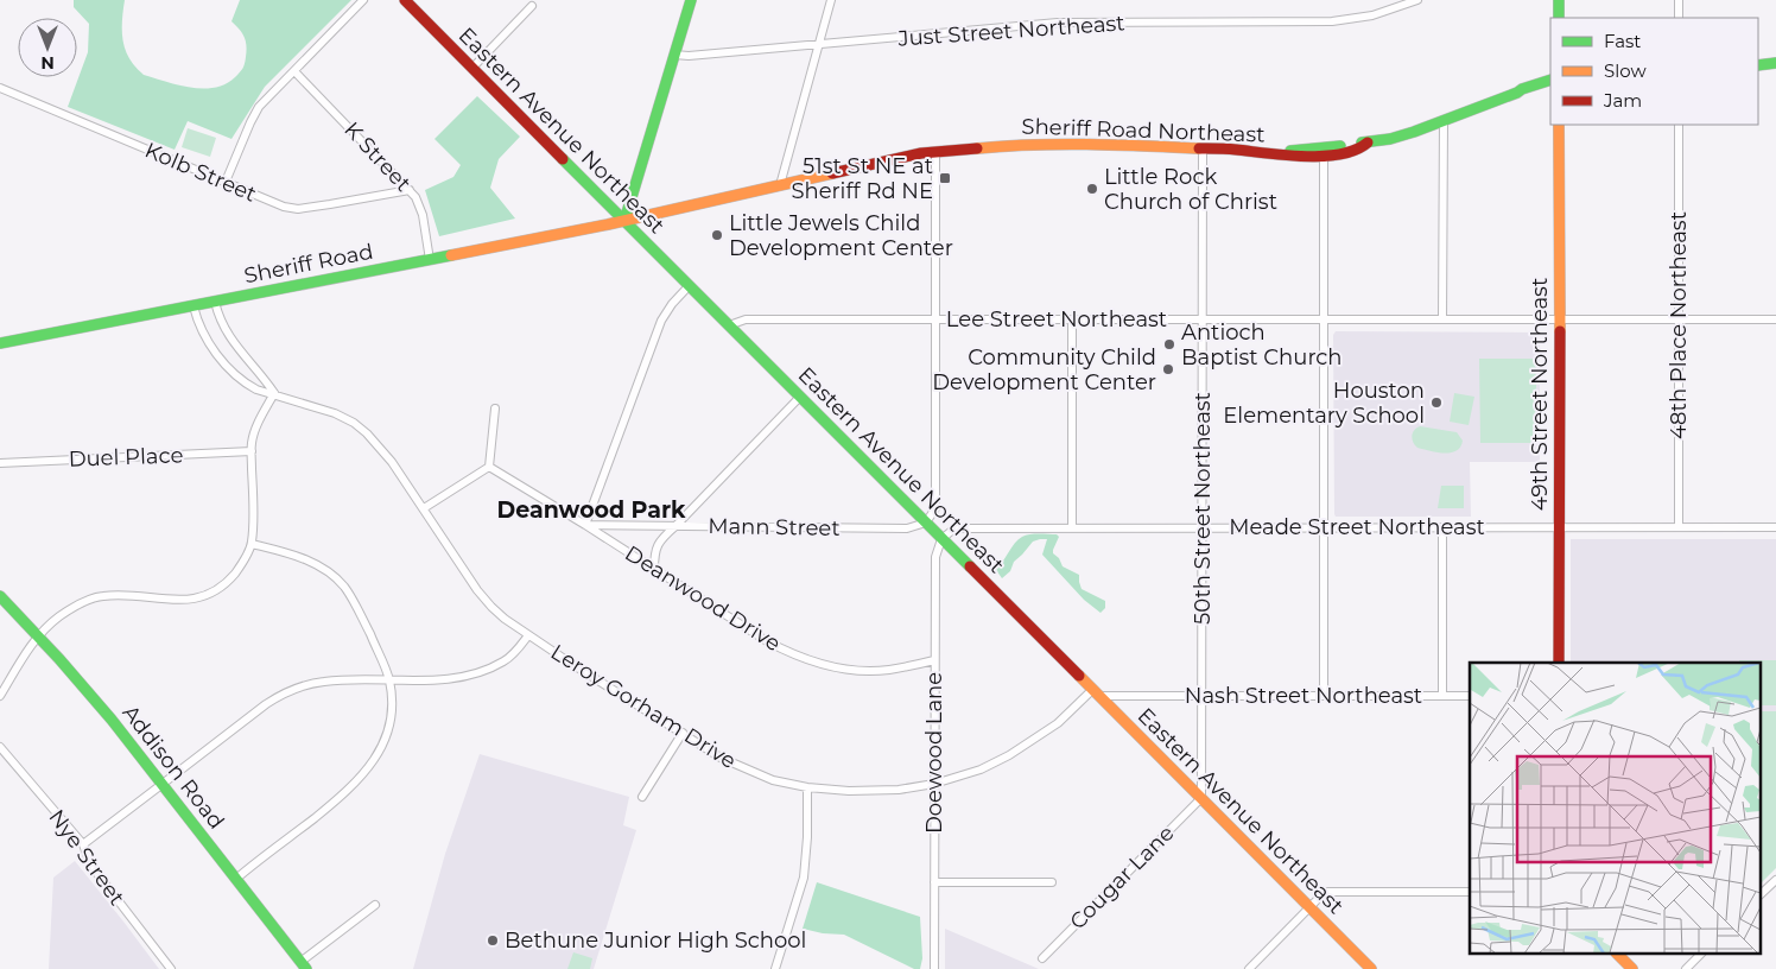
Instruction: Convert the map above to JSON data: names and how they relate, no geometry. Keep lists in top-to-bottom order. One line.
{"streets":{"main road":["Eastern Avenue Northeast","Sheriff Road Northeast","Sheriff Road","49th Street Northeast","Addison Road"],"street":["Just Street Northeast","K Street","Kolb Street","Lee Street Northeast","48th Place Northeast","Duel Place","50th Street Northeast","Mann Street","Meade Street Northeast","Deanwood Drive","Nash Street Northeast","Leroy Gorham Drive","Doewood Lane","Nye Street","Cougar Lane"]},"crossings":[["Eastern Avenue Northeast","Sheriff Road Northeast"],["Eastern Avenue Northeast","Sheriff Road"],["Eastern Avenue Northeast","Lee Street Northeast"],["Eastern Avenue Northeast","50th Street Northeast"],["Eastern Avenue Northeast","Mann Street"],["Eastern Avenue Northeast","Meade Street Northeast"],["Eastern Avenue Northeast","Nash Street Northeast"],["Eastern Avenue Northeast","Leroy Gorham Drive"],["Eastern Avenue Northeast","Doewood Lane"],["Eastern Avenue Northeast","Cougar Lane"],["Sheriff Road Northeast","Sheriff Road"],["Sheriff Road Northeast","50th Street Northeast"],["K Street","Kolb Street"],["K Street","Sheriff Road"],["Sheriff Road","Leroy Gorham Drive"],["Lee Street Northeast","48th Place Northeast"],["Lee Street Northeast","49th Street Northeast"],["Lee Street Northeast","50th Street Northeast"],["48th Place Northeast","Meade Street Northeast"],["49th Street Northeast","Meade Street Northeast"],["50th Street Northeast","Meade Street Northeast"],["50th Street Northeast","Nash Street Northeast"],["50th Street Northeast","Cougar Lane"],["Mann Street","Deanwood Drive"],["Meade Street Northeast","Doewood Lane"],["Deanwood Drive","Doewood Lane"],["Nash Street Northeast","Leroy Gorham Drive"],["Leroy Gorham Drive","Doewood Lane"]],"districts":["Deanwood Park"],"places":{"transit":["51st St NE at Sheriff Rd NE"],"other":["Little Rock Church of Christ","Little Jewels Child Development Center","Antioch Baptist Church","Community Child Development Center","Houston Elementary School","Bethune Junior High School"]},"legend":["Fast","Slow","Jam"],"north":"bottom"}
